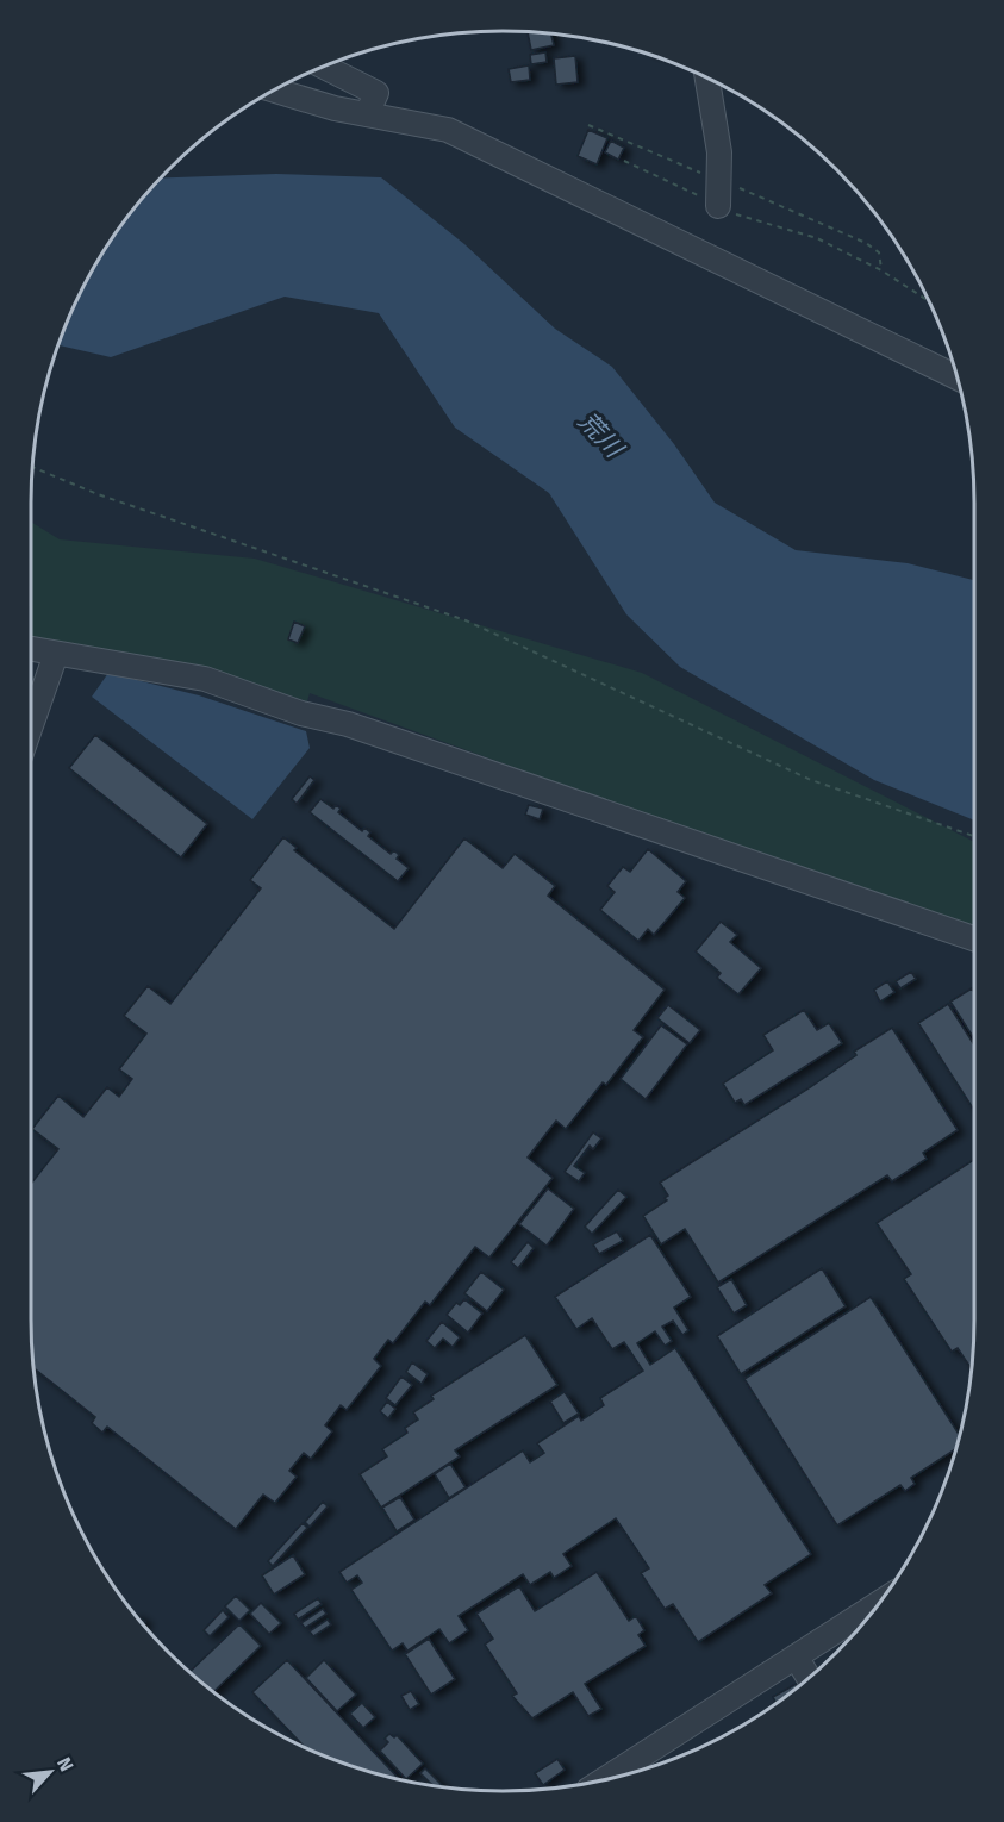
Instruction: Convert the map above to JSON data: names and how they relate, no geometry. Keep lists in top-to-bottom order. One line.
{"water":["荒川"],"north":"top right"}
